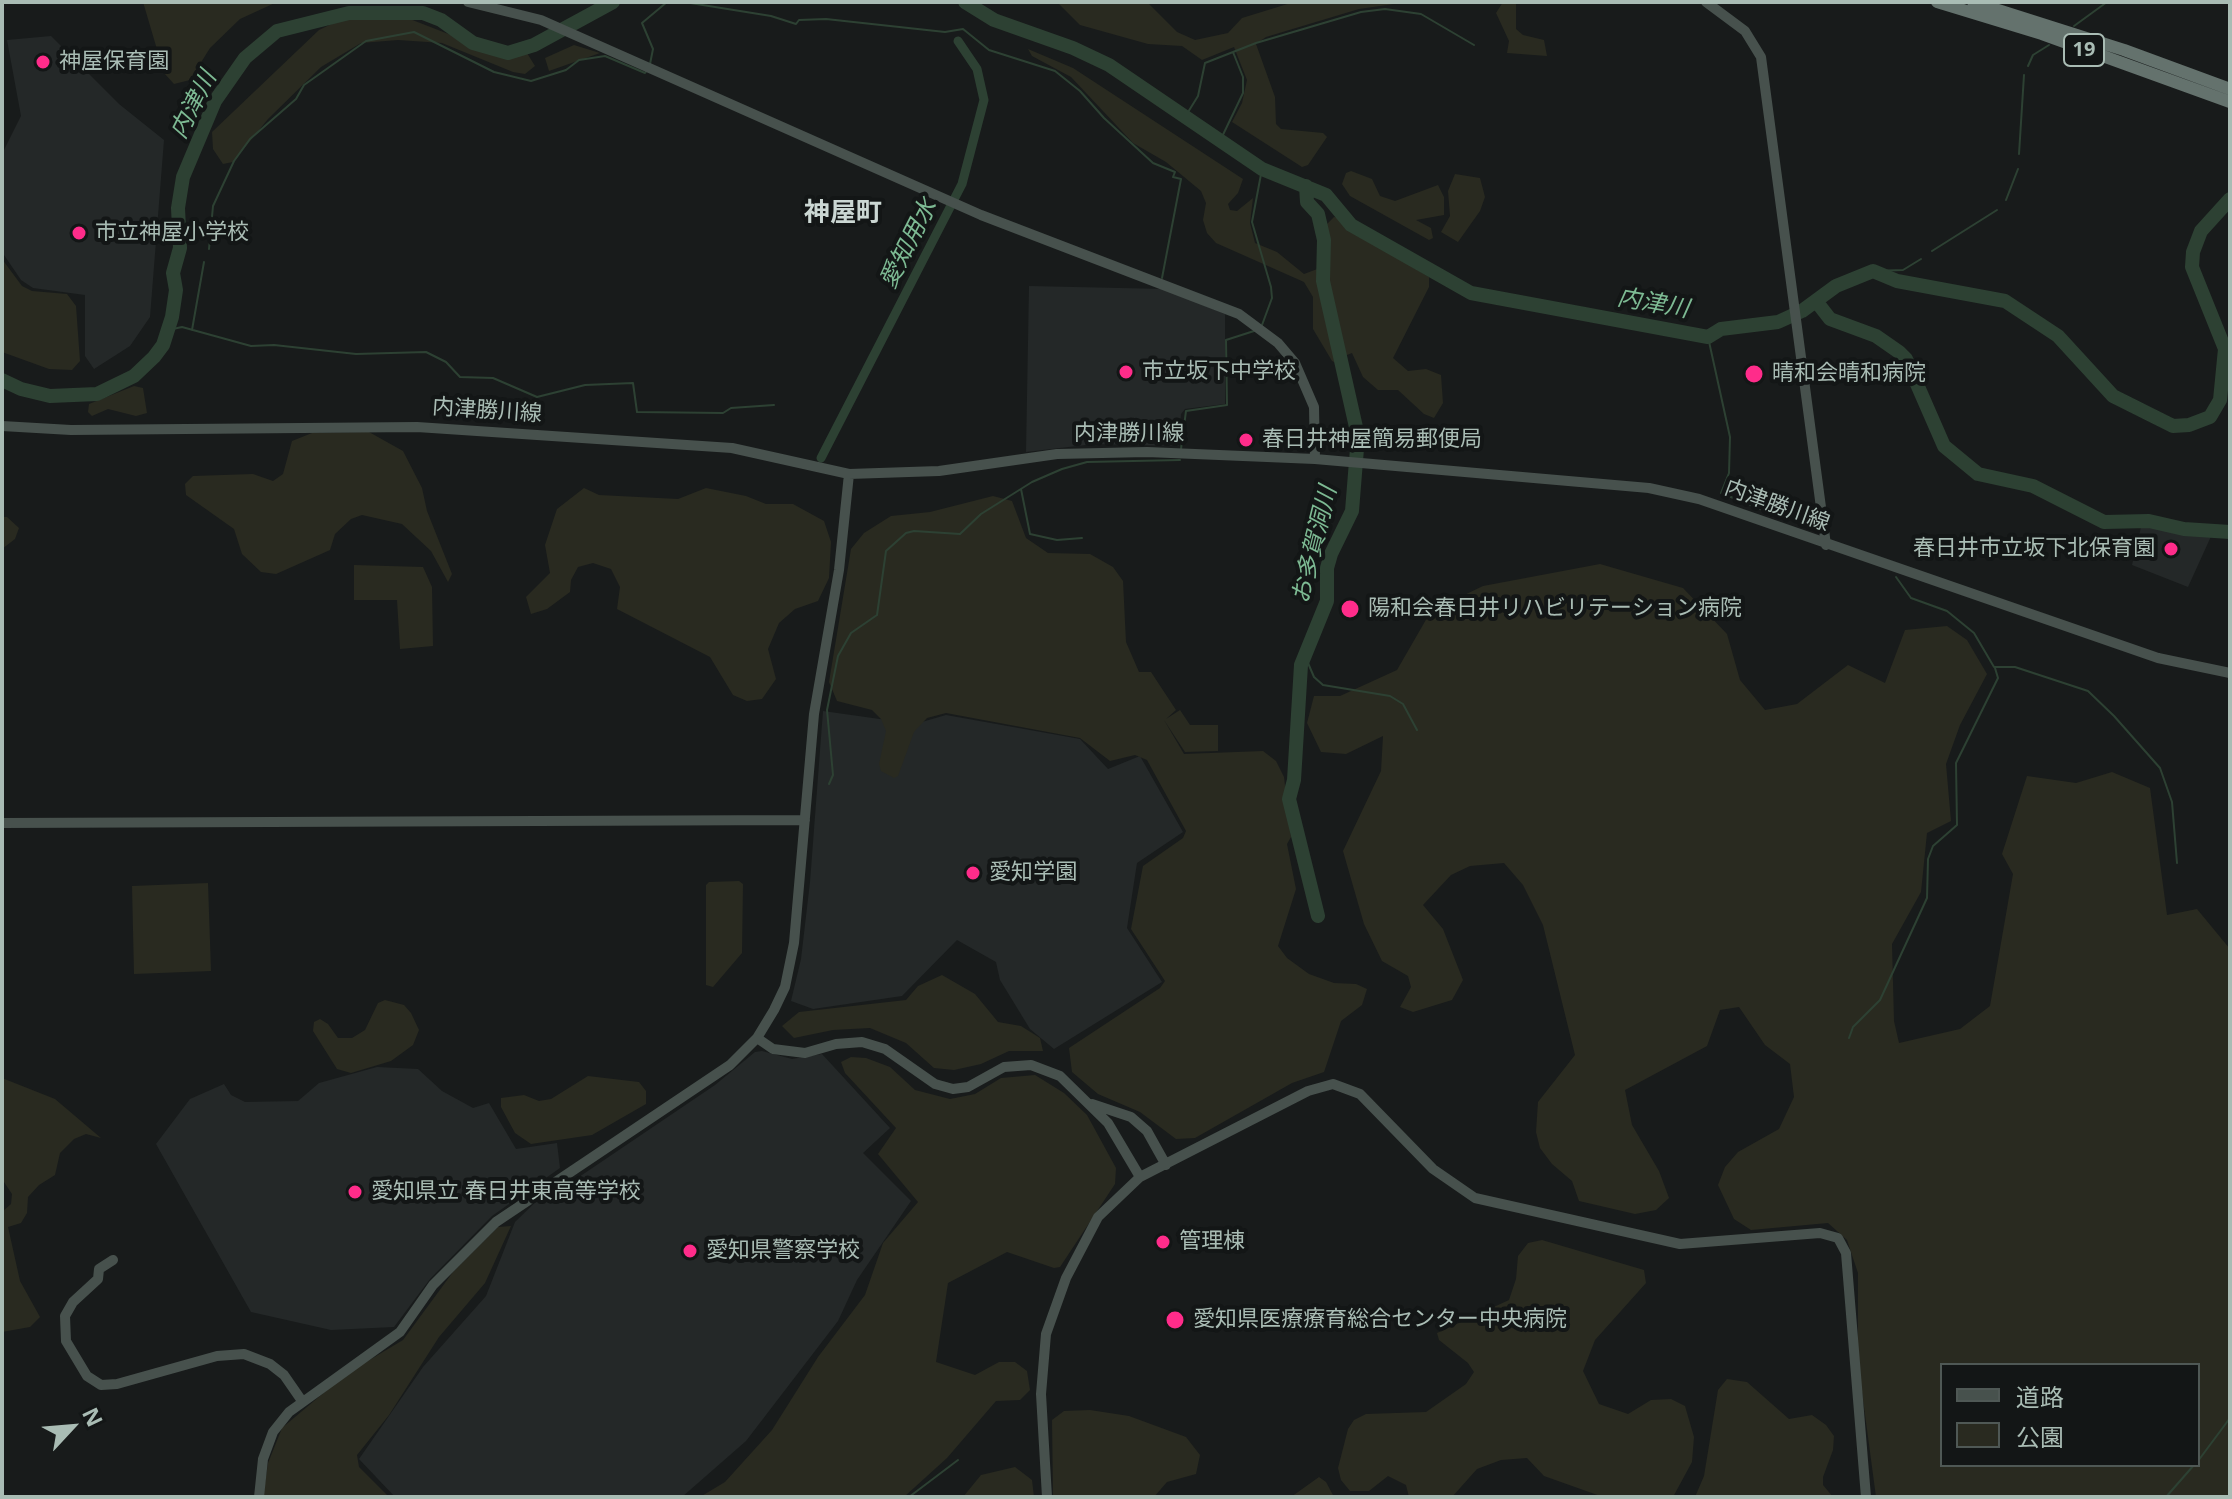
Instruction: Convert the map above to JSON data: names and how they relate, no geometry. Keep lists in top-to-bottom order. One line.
{"streets":{"highway":["19"],"street":["内津勝川線"]},"districts":["神屋町"],"water":["内津川","愛知用水","お多賀洞川"],"places":["神屋保育園","市立神屋小学校","市立坂下中学校","晴和会晴和病院","春日井神屋簡易郵便局","春日井市立坂下北保育園","陽和会春日井リハビリテーション病院","愛知学園","愛知県立 春日井東高等学校","管理棟","愛知県警察学校","愛知県医療療育総合センター中央病院"],"legend":["道路","公園"],"north":"top right"}
